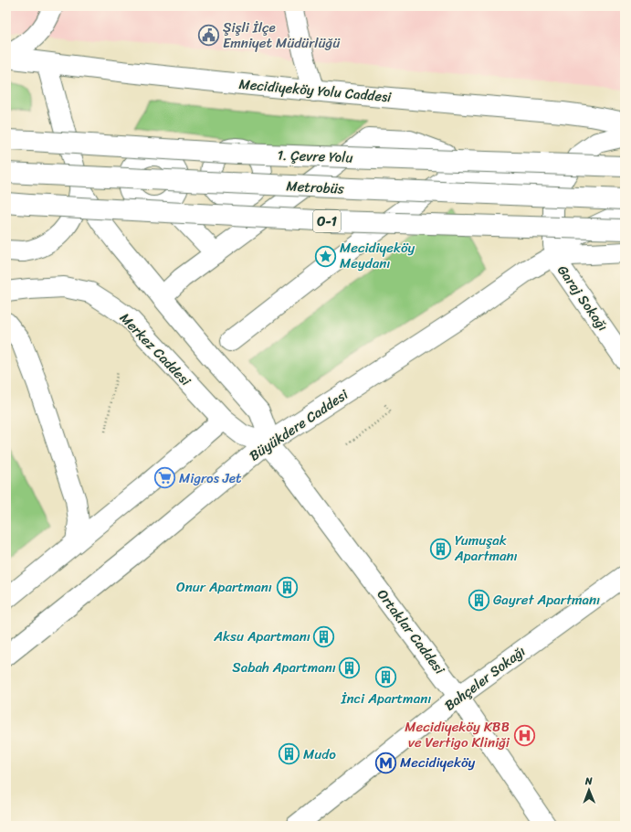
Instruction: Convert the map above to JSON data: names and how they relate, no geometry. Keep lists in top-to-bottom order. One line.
{"streets":{"main road":["Mecidiyeköy Yolu Caddesi","1. Çevre Yolu","Metrobüs","O-1","Garaj Sokağı","Merkez Caddesi","Büyükdere Caddesi","Ortaklar Caddesi","Bahçeler Sokağı"]},"crossings":[["Garaj Sokağı","Büyükdere Caddesi"],["Merkez Caddesi","Büyükdere Caddesi"],["Merkez Caddesi","Ortaklar Caddesi"],["Büyükdere Caddesi","Ortaklar Caddesi"],["Ortaklar Caddesi","Bahçeler Sokağı"]],"places":{"public building":["Şişli İlçe Emniyet Müdürlüğü"],"place":["Mecidiyeköy Meydanı"],"supermarket":["Migros Jet"],"building":["Yumuşak Apartmanı","Onur Apartmanı","Gayret Apartmanı","Aksu Apartmanı","Sabah Apartmanı","İnci Apartmanı","Mudo"],"hospital":["Mecidiyeköy KBB ve Vertigo Kliniği"],"metro station":["Mecidiyeköy"]},"north":"top"}
